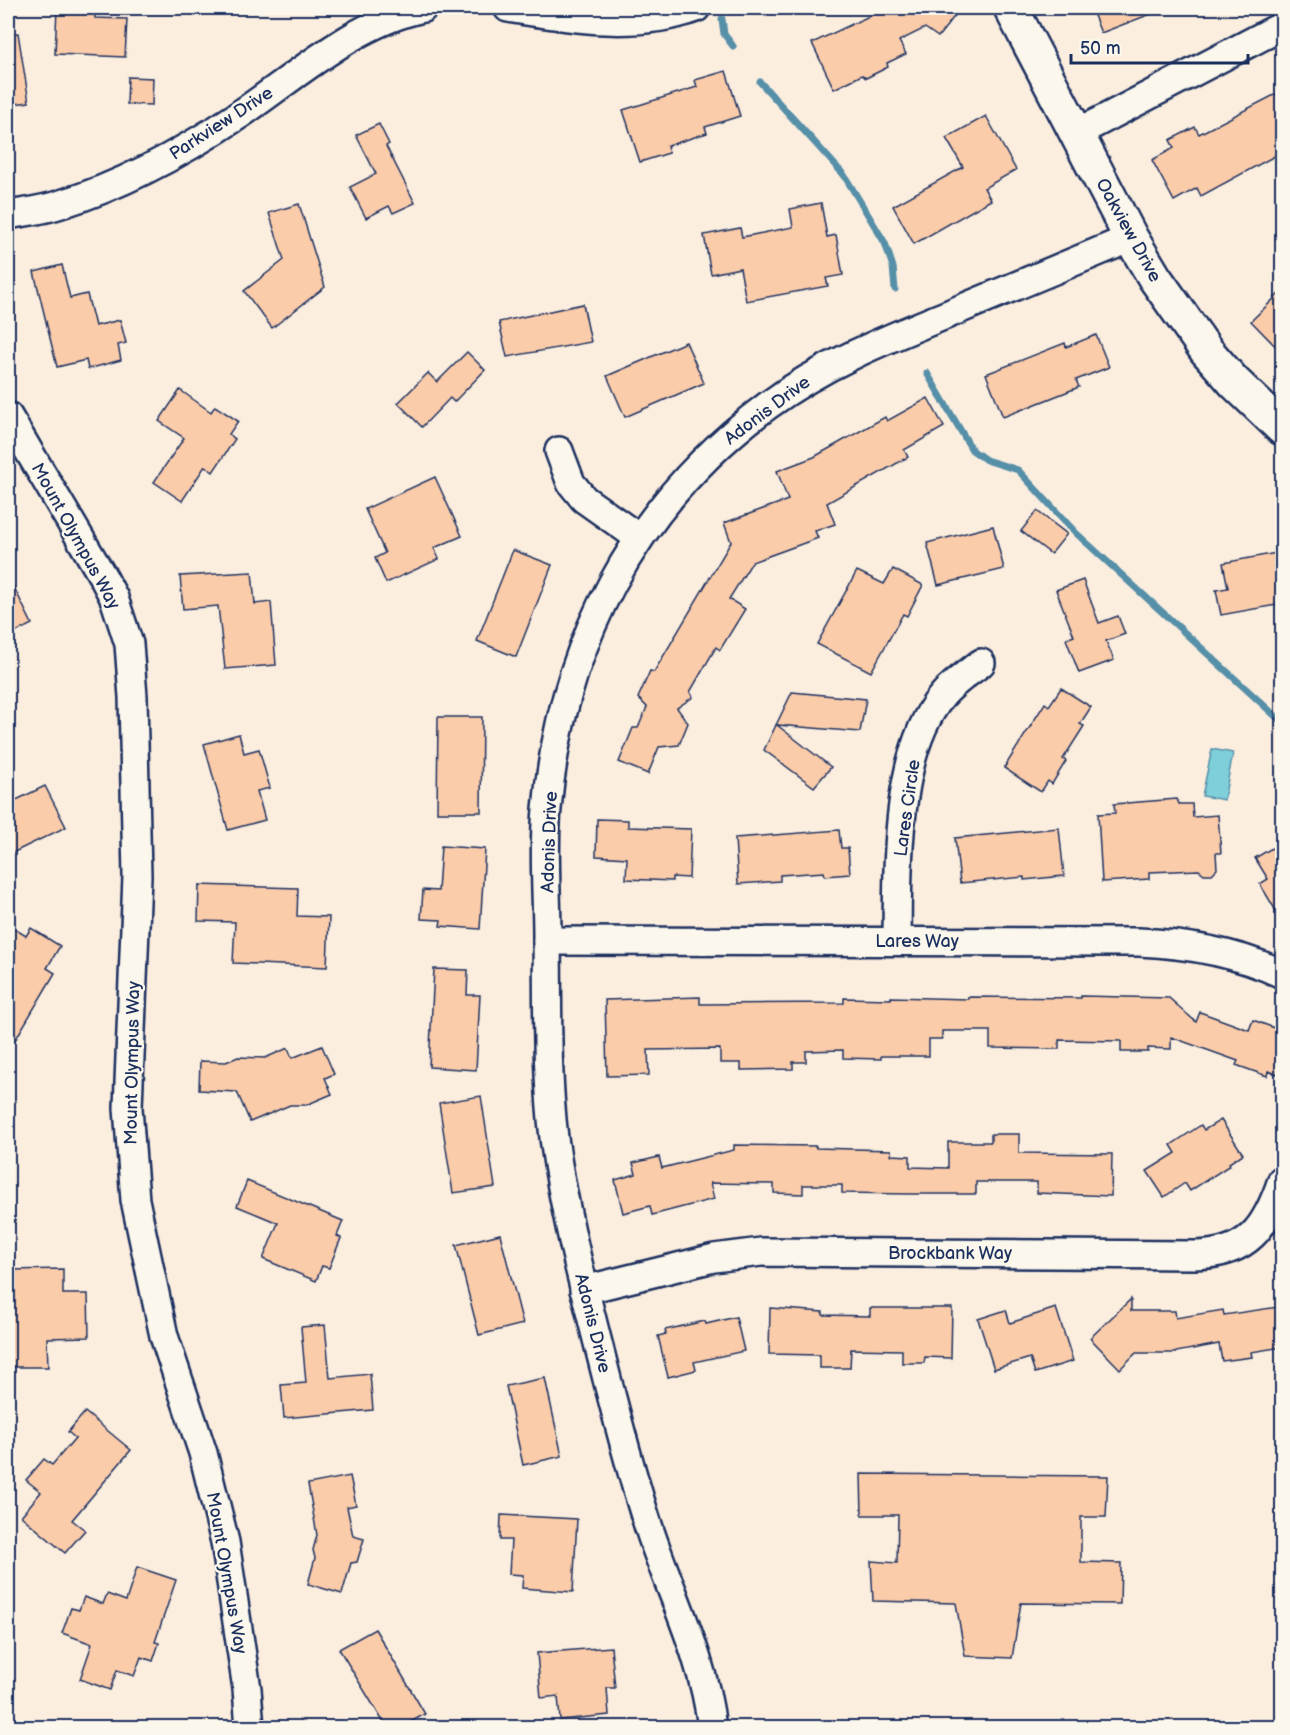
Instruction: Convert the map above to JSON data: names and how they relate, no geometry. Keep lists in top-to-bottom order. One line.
{"streets":{"street":["Parkview Drive","Oakview Drive","Adonis Drive","Mount Olympus Way","Lares Circle","Lares Way","Brockbank Way"]},"crossings":[["Oakview Drive","Adonis Drive"],["Adonis Drive","Lares Way"],["Adonis Drive","Brockbank Way"],["Lares Circle","Lares Way"]],"scale_bar":"50 m"}
